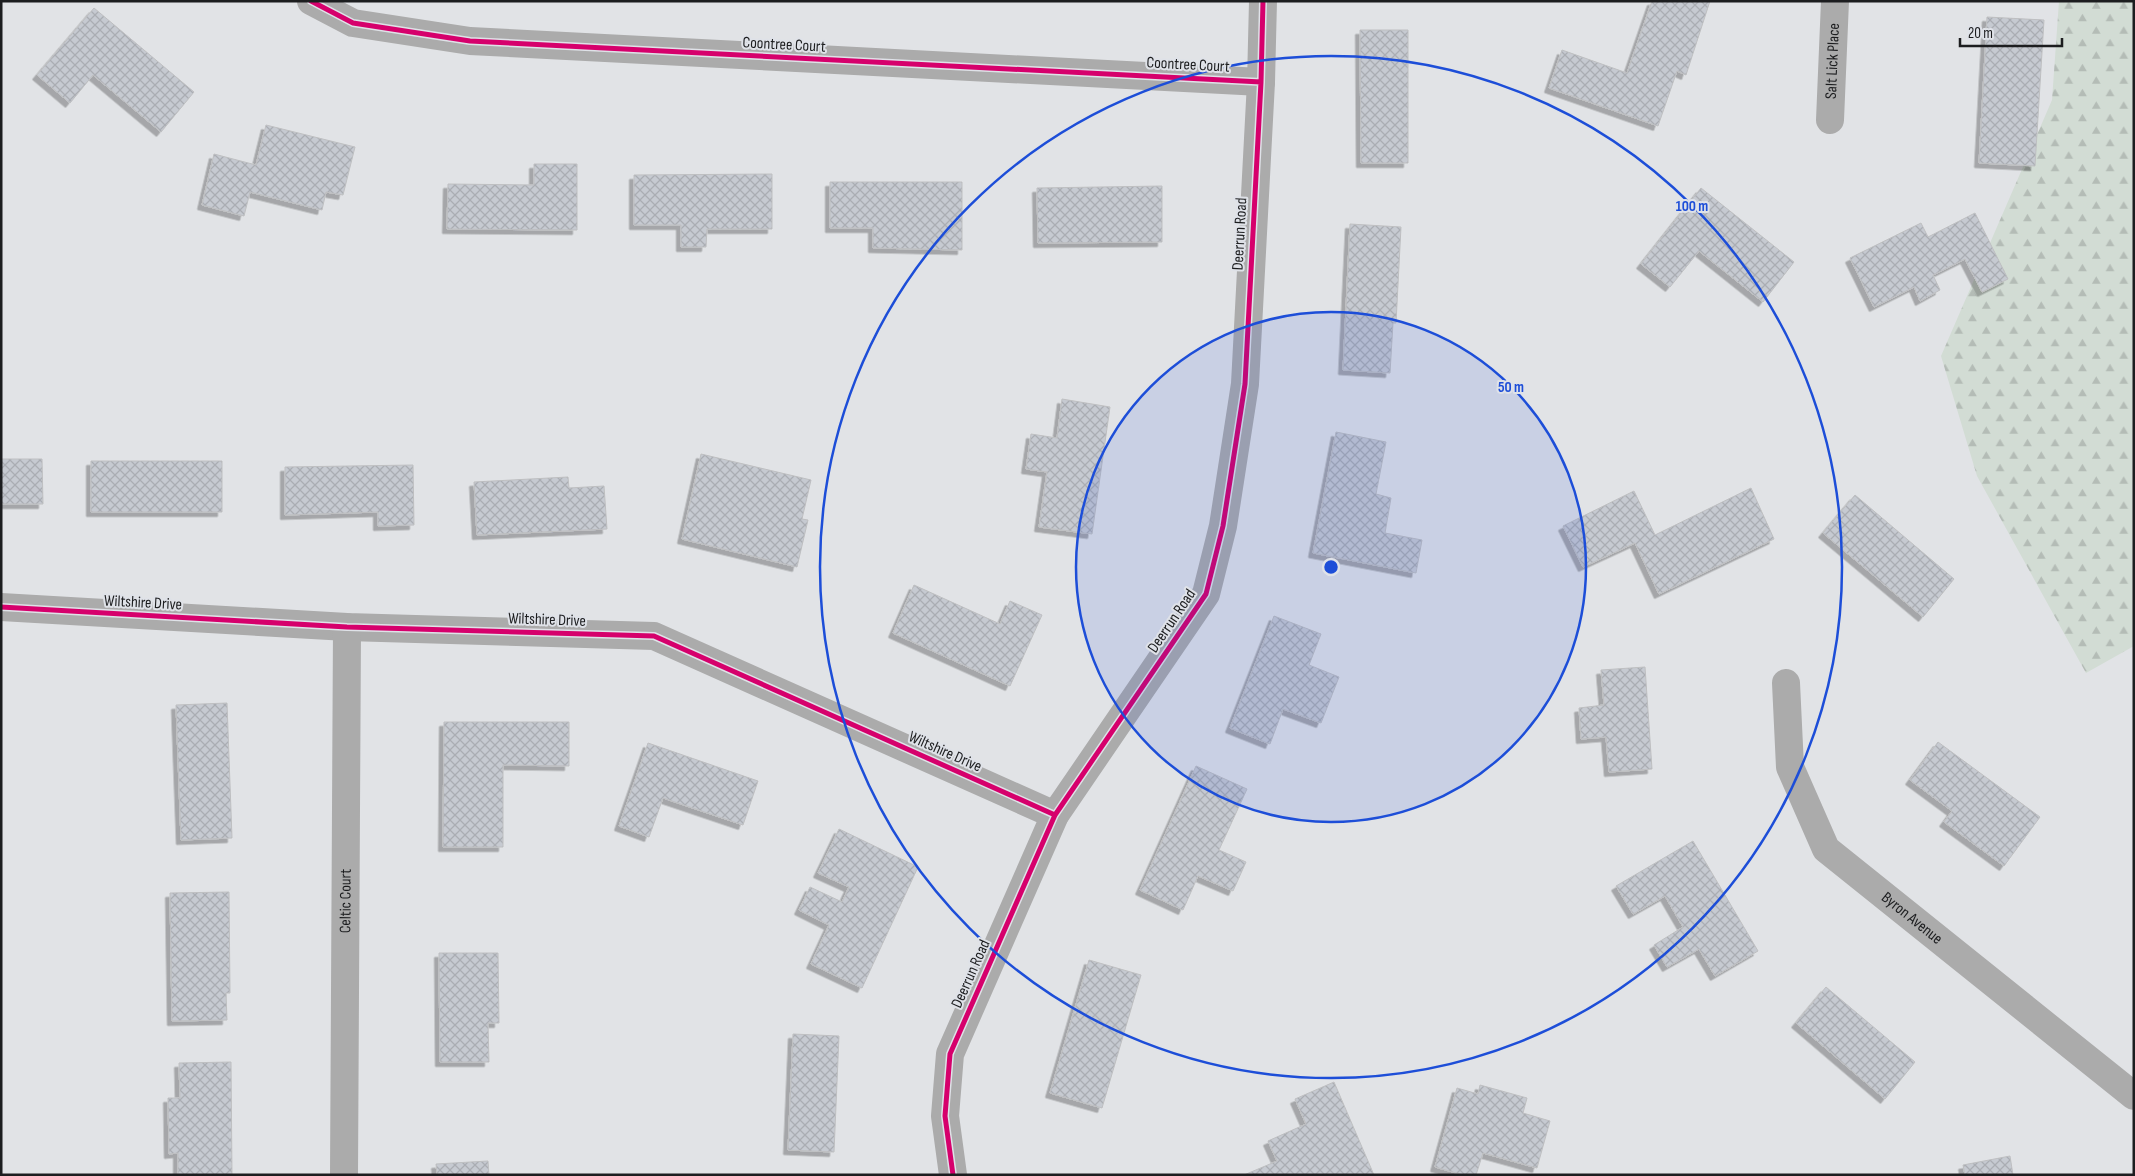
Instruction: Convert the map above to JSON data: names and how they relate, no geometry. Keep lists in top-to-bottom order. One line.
{"streets":{"street":["Coontree Court","Salt Lick Place","Deerrun Road","Wiltshire Drive","Celtic Court","Byron Avenue"]},"crossings":[["Coontree Court","Deerrun Road"],["Deerrun Road","Wiltshire Drive"],["Wiltshire Drive","Celtic Court"]],"scale_bar":"20 m","rings":["100 m","50 m"]}
